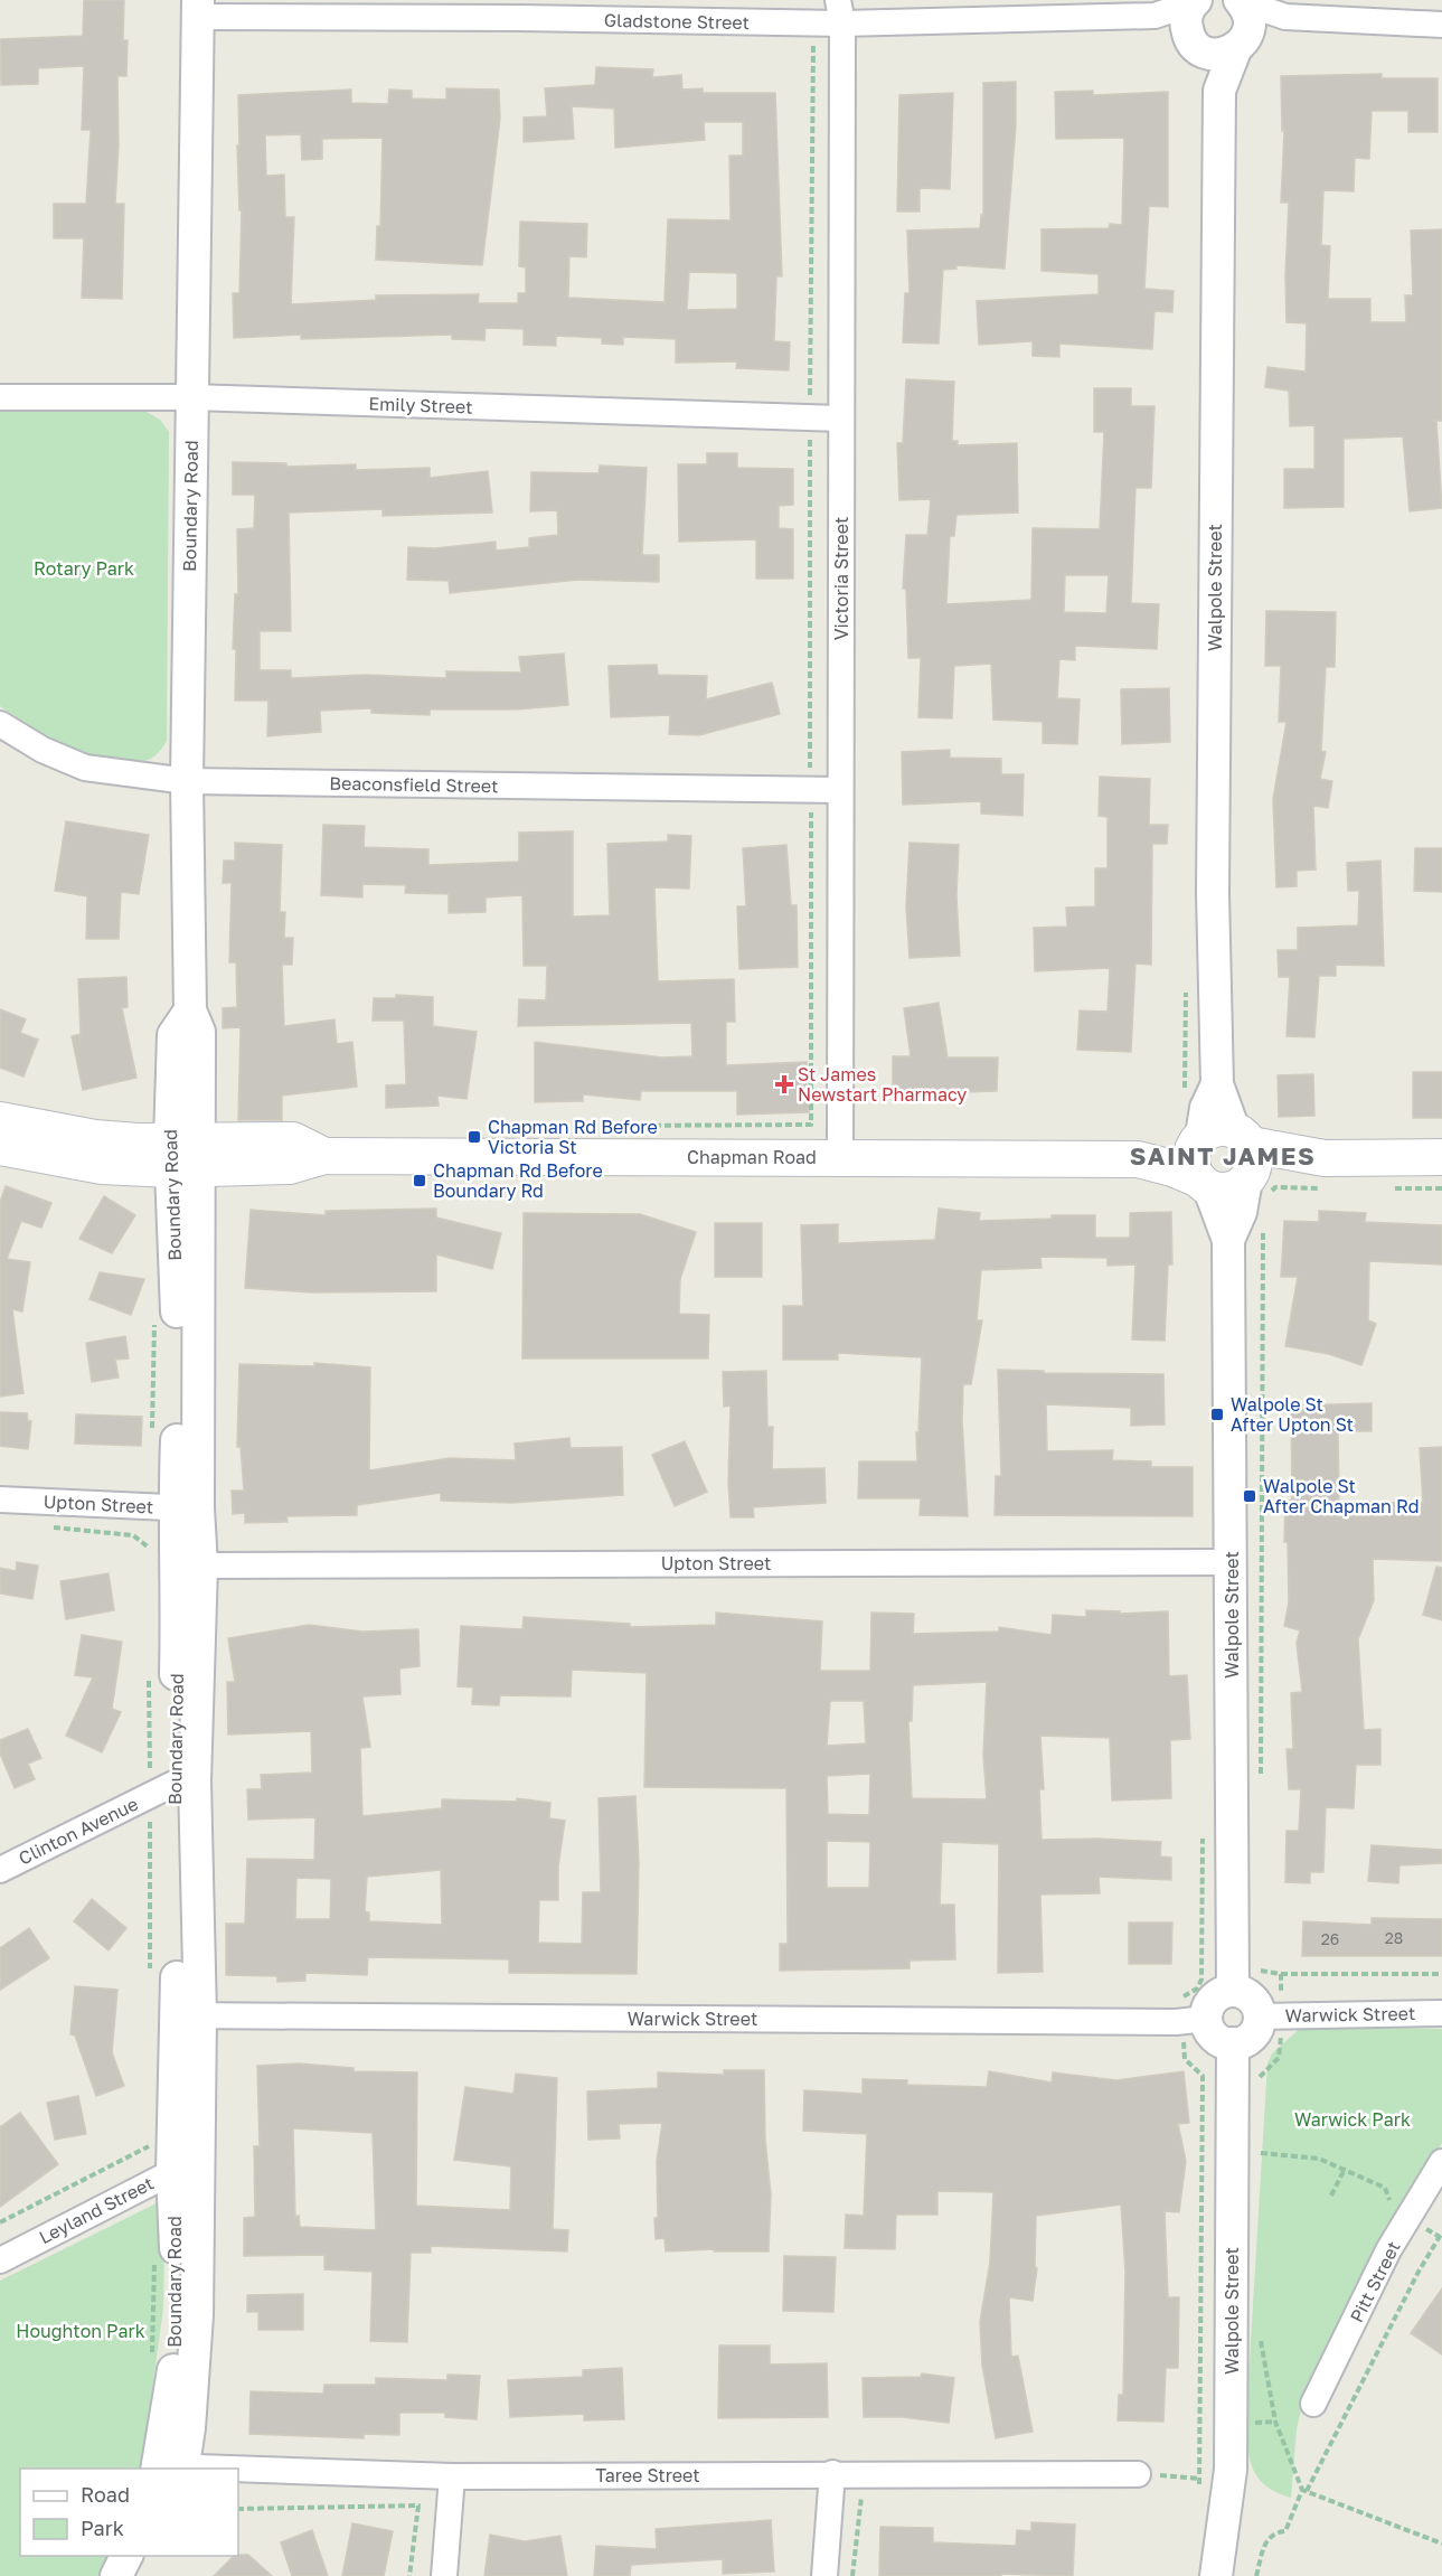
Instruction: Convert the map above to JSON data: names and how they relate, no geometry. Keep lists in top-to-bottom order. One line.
{"streets":{"main road":["Chapman Road"],"street":["Gladstone Street","Emily Street","Boundary Road","Victoria Street","Walpole Street","Beaconsfield Street","Upton Street","Clinton Avenue","Warwick Street","Leyland Street","Pitt Street","Taree Street"]},"crossings":[["Gladstone Street","Boundary Road"],["Gladstone Street","Victoria Street"],["Emily Street","Boundary Road"],["Emily Street","Victoria Street"],["Boundary Road","Beaconsfield Street"],["Boundary Road","Chapman Road"],["Boundary Road","Upton Street"],["Boundary Road","Clinton Avenue"],["Boundary Road","Warwick Street"],["Boundary Road","Leyland Street"],["Victoria Street","Beaconsfield Street"],["Victoria Street","Chapman Road"],["Walpole Street","Chapman Road"],["Walpole Street","Upton Street"]],"districts":["SAINT JAMES"],"parks":["Rotary Park","Warwick Park","Houghton Park"],"places":{"health":["St James Newstart Pharmacy"],"transit":["Chapman Rd Before Victoria St","Chapman Rd Before Boundary Rd","Walpole St After Upton St","Walpole St After Chapman Rd"]},"house_numbers":["28","26"],"legend":["Road","Park"]}
